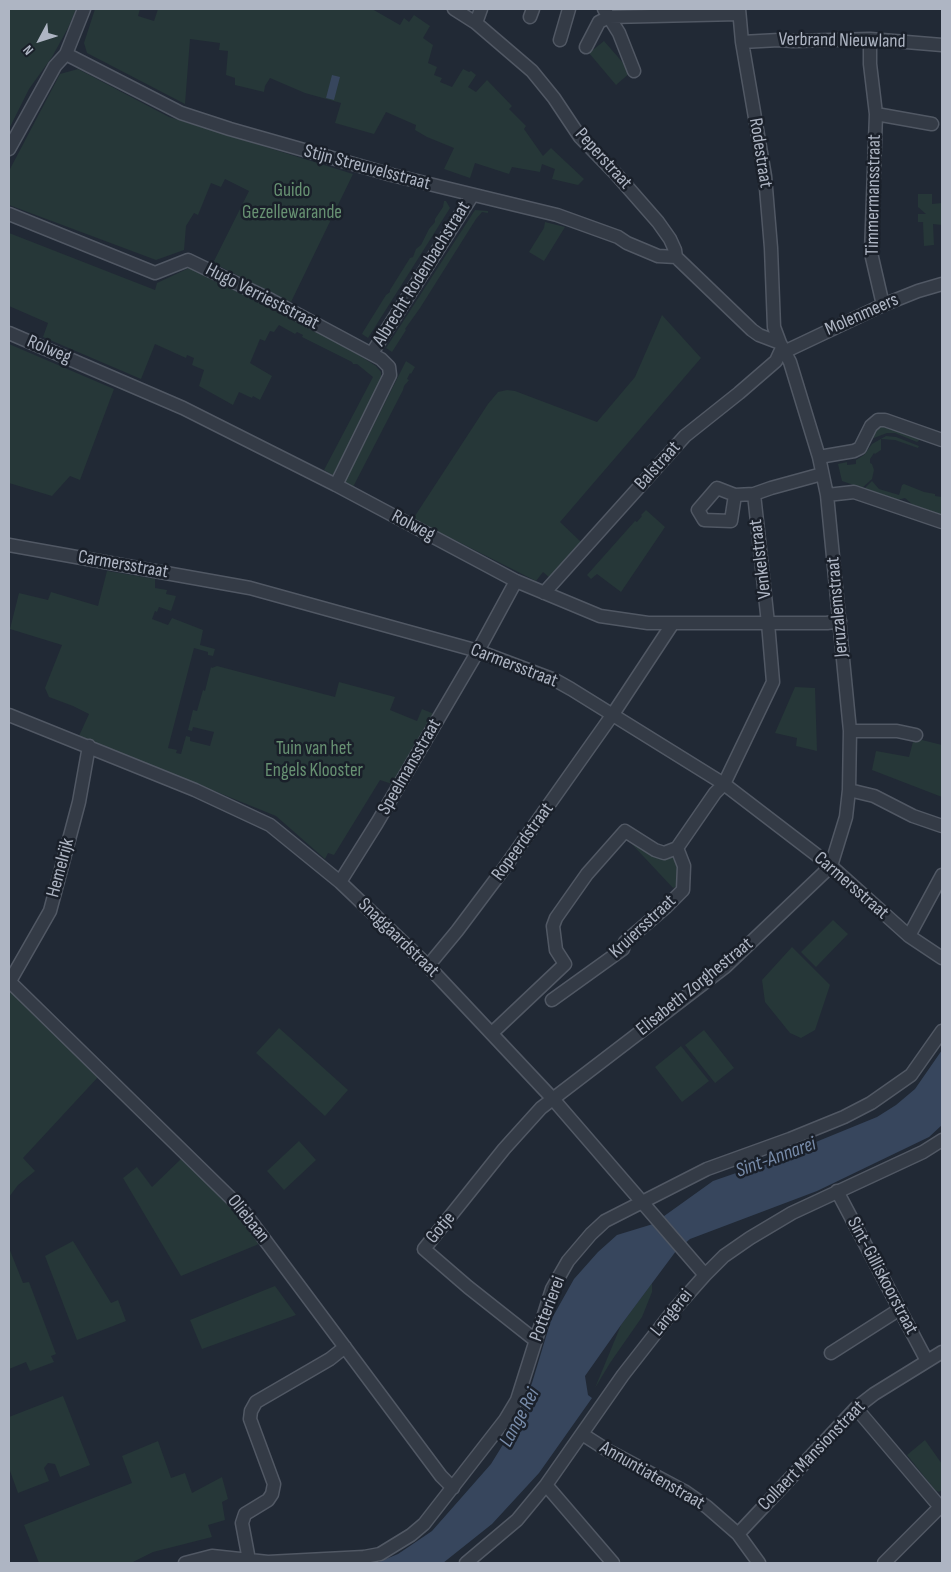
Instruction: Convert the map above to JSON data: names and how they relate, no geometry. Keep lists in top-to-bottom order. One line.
{"streets":{"street":["Verbrand Nieuwland","Rodestraat","Peperstraat","Stijn Streuvelsstraat","Timmermansstraat","Albrecht Rodenbachstraat","Hugo Verrieststraat","Molenmeers","Rolweg","Balstraat","Venkelstraat","Carmersstraat","Jeruzalemstraat","Speelmansstraat","Ropeerdstraat","Hemelrijk","Kruiersstraat","Snaggaardstraat","Elisabeth Zorghestraat","Oliebaan","Gotje","Sint-Gilliskoorstraat","Potterierei","Langerei","Collaert Mansionstraat","Annuntiatenstraat"]},"crossings":[["Verbrand Nieuwland","Rodestraat"],["Verbrand Nieuwland","Timmermansstraat"],["Rodestraat","Peperstraat"],["Rodestraat","Molenmeers"],["Rodestraat","Balstraat"],["Rodestraat","Jeruzalemstraat"],["Peperstraat","Stijn Streuvelsstraat"],["Peperstraat","Molenmeers"],["Peperstraat","Balstraat"],["Peperstraat","Jeruzalemstraat"],["Stijn Streuvelsstraat","Albrecht Rodenbachstraat"],["Timmermansstraat","Molenmeers"],["Albrecht Rodenbachstraat","Hugo Verrieststraat"],["Hugo Verrieststraat","Rolweg"],["Molenmeers","Balstraat"],["Molenmeers","Jeruzalemstraat"],["Rolweg","Balstraat"],["Rolweg","Venkelstraat"],["Rolweg","Jeruzalemstraat"],["Rolweg","Speelmansstraat"],["Rolweg","Ropeerdstraat"],["Balstraat","Jeruzalemstraat"],["Venkelstraat","Carmersstraat"],["Venkelstraat","Jeruzalemstraat"],["Carmersstraat","Jeruzalemstraat"],["Carmersstraat","Speelmansstraat"],["Carmersstraat","Ropeerdstraat"],["Carmersstraat","Elisabeth Zorghestraat"],["Jeruzalemstraat","Elisabeth Zorghestraat"],["Speelmansstraat","Snaggaardstraat"],["Ropeerdstraat","Snaggaardstraat"],["Hemelrijk","Snaggaardstraat"],["Hemelrijk","Oliebaan"],["Snaggaardstraat","Elisabeth Zorghestraat"],["Snaggaardstraat","Gotje"],["Snaggaardstraat","Potterierei"],["Snaggaardstraat","Langerei"],["Elisabeth Zorghestraat","Gotje"],["Oliebaan","Potterierei"],["Gotje","Potterierei"],["Sint-Gilliskoorstraat","Langerei"],["Sint-Gilliskoorstraat","Collaert Mansionstraat"],["Langerei","Annuntiatenstraat"],["Collaert Mansionstraat","Annuntiatenstraat"]],"water":["Sint-Annarei","Lange Rei"],"parks":["Guido Gezellewarande","Tuin van het Engels Klooster"],"north":"bottom left"}
